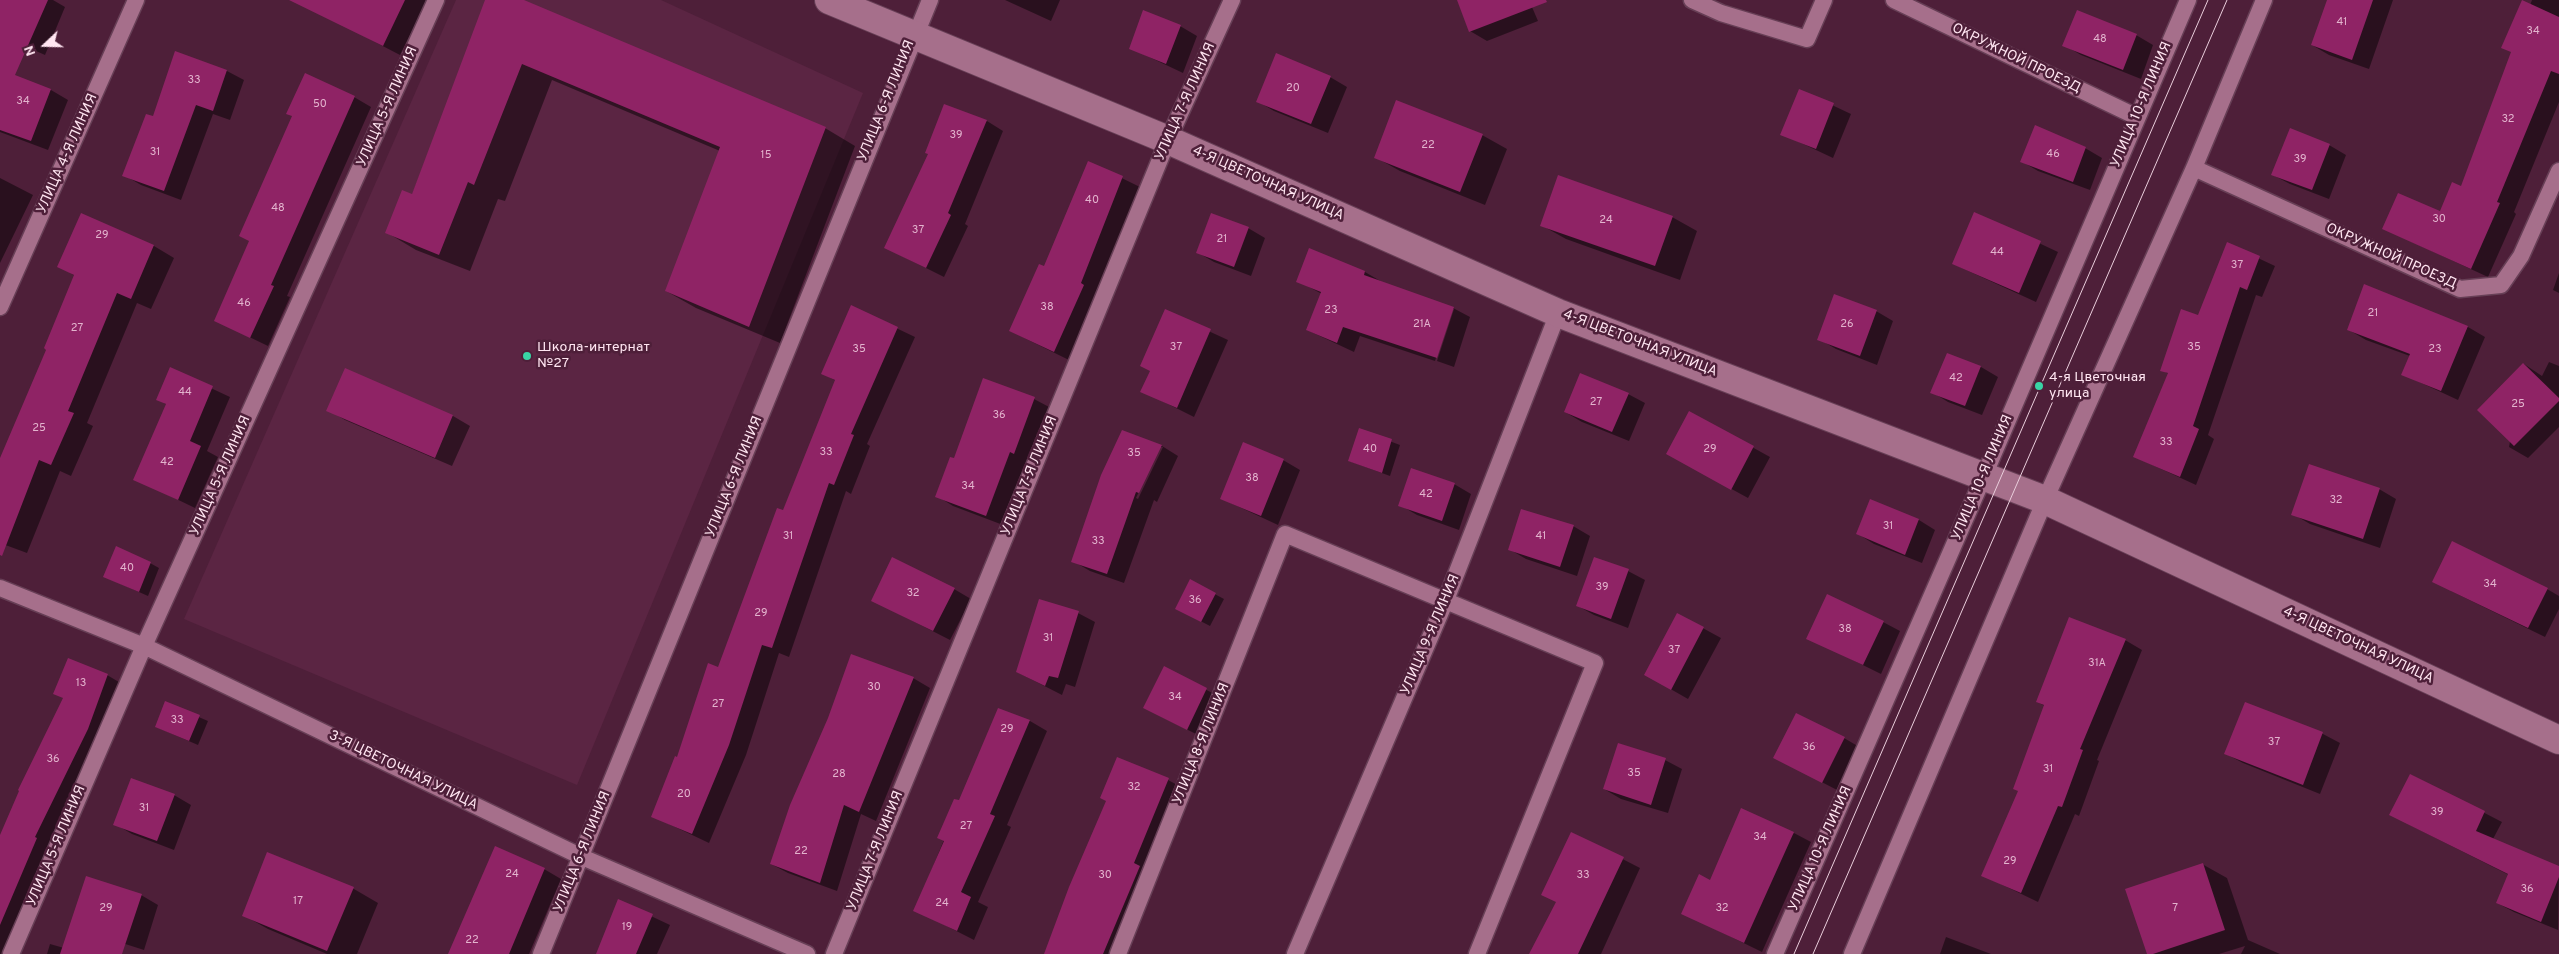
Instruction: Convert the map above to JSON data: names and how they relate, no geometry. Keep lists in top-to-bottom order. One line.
{"streets":{"street":["4-Я ЦВЕТОЧНАЯ УЛИЦА"],"lane":["ОКРУЖНОЙ ПРОЕЗД","УЛИЦА 6-Я ЛИНИЯ","УЛИЦА 7-Я ЛИНИЯ","УЛИЦА 10-Я ЛИНИЯ","УЛИЦА 5-Я ЛИНИЯ","УЛИЦА 4-Я ЛИНИЯ","УЛИЦА 9-Я ЛИНИЯ","УЛИЦА 8-Я ЛИНИЯ","3-Я ЦВЕТОЧНАЯ УЛИЦА"]},"crossings":[["ОКРУЖНОЙ ПРОЕЗД","УЛИЦА 10-Я ЛИНИЯ"],["УЛИЦА 6-Я ЛИНИЯ","4-Я ЦВЕТОЧНАЯ УЛИЦА"],["УЛИЦА 6-Я ЛИНИЯ","3-Я ЦВЕТОЧНАЯ УЛИЦА"],["УЛИЦА 7-Я ЛИНИЯ","4-Я ЦВЕТОЧНАЯ УЛИЦА"],["УЛИЦА 10-Я ЛИНИЯ","4-Я ЦВЕТОЧНАЯ УЛИЦА"],["УЛИЦА 5-Я ЛИНИЯ","3-Я ЦВЕТОЧНАЯ УЛИЦА"],["4-Я ЦВЕТОЧНАЯ УЛИЦА","УЛИЦА 9-Я ЛИНИЯ"],["УЛИЦА 9-Я ЛИНИЯ","УЛИЦА 8-Я ЛИНИЯ"]],"places":["Школа-интернат №27","4-я Цветочная улица"],"house_numbers":["41","34","48","33","20","34","50","32","39","22","31","46","15","39","40","48","30","24","37","29","21","44","37","46","38","23","21","21А","26","27","37","35","35","23","42","44","27","25","36","25","33","40","29","33","35","42","38","34","42","32","31","31","41","33","40","34","39","32","36","29","38","31","37","31А","13","30","34","27","33","29","37","36","36","31","35","28","32","20","31","39","27","34","22","29","24","30","33","36","17","24","29","32","7","19","22"],"north":"left"}
